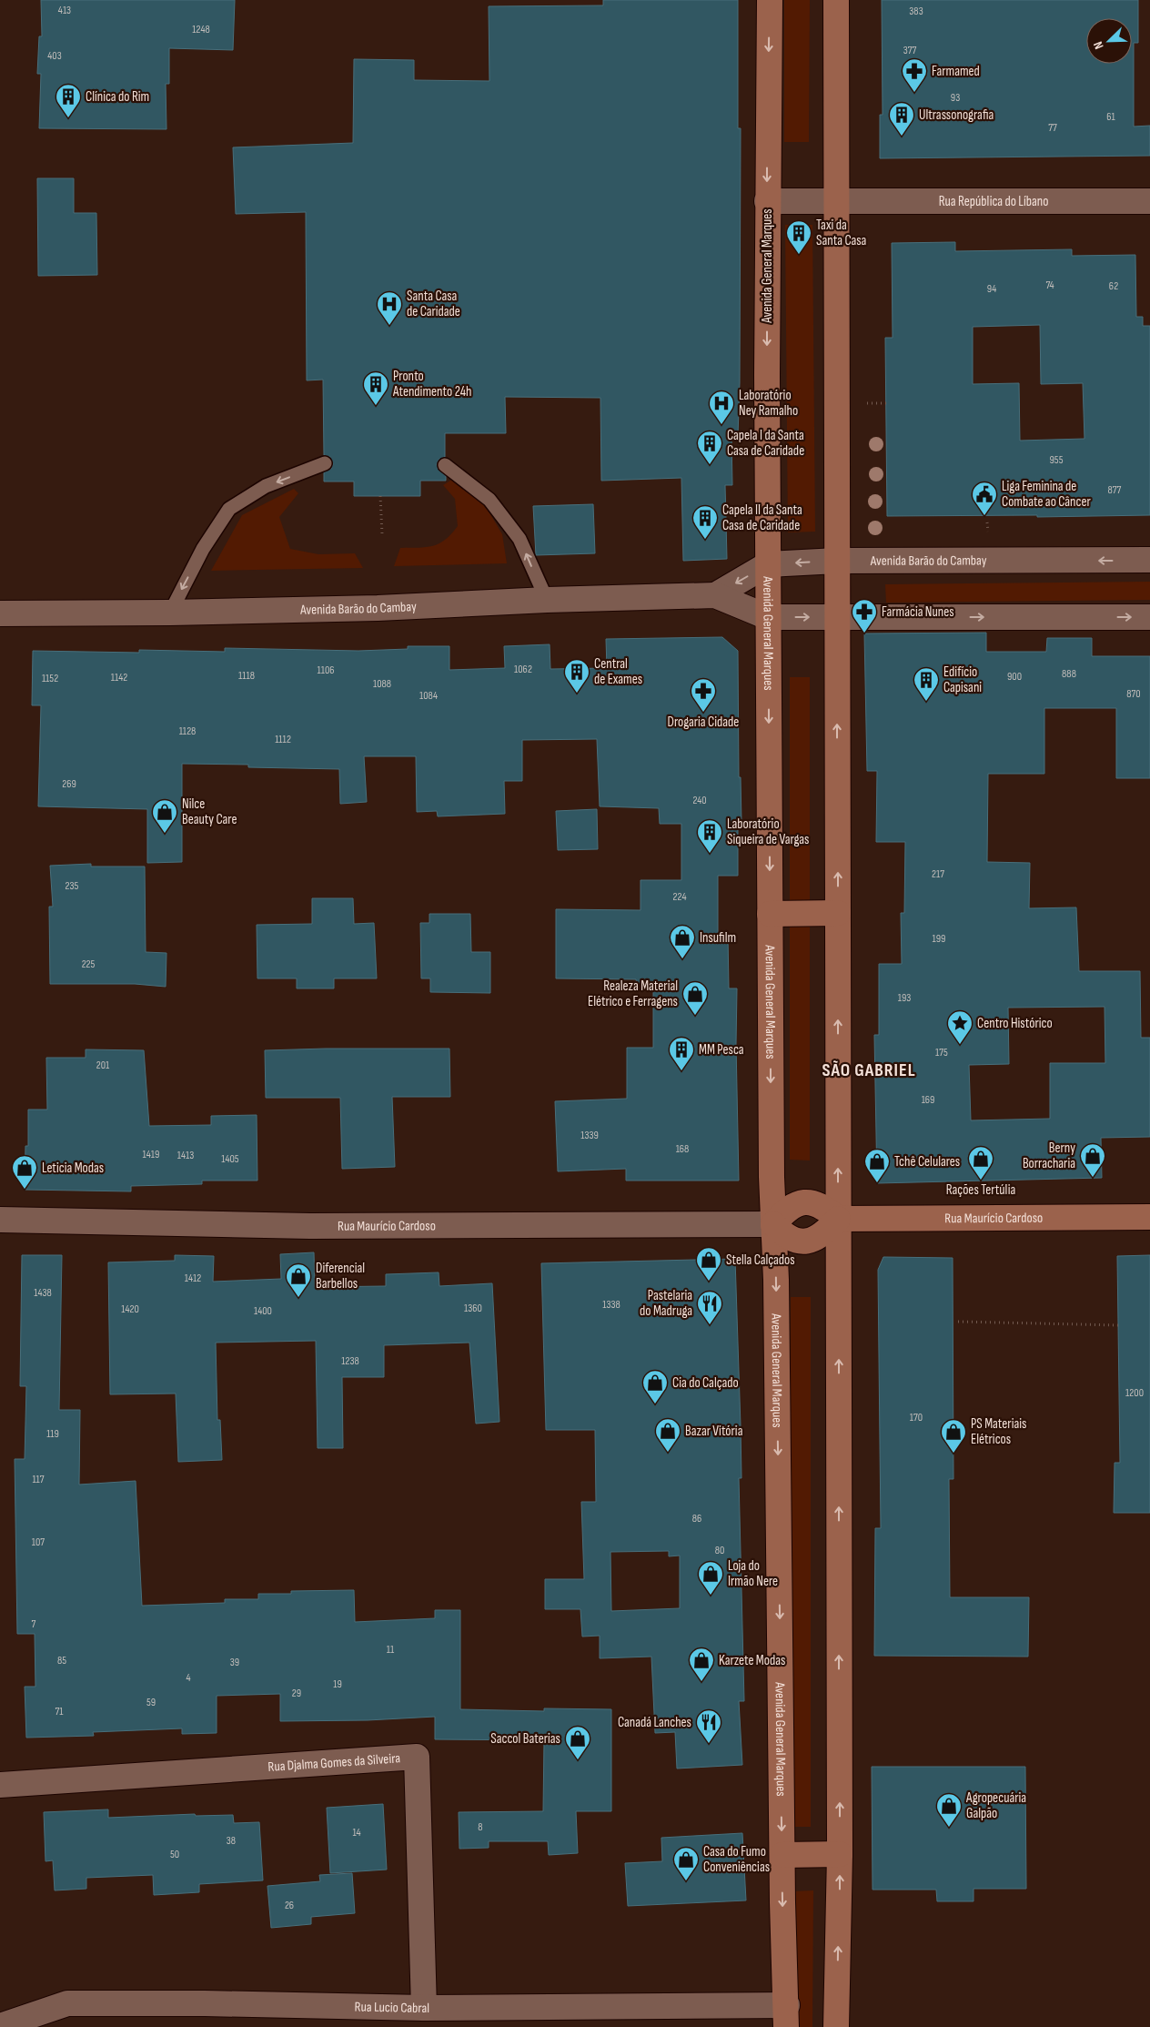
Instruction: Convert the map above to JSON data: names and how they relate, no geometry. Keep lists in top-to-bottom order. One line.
{"streets":{"main road":["Avenida General Marques","Rua Maurício Cardoso"],"street":["Rua República do Líbano","Avenida Barão do Cambay","Rua Djalma Gomes da Silveira","Rua Lucio Cabral"]},"crossings":[["Rua República do Líbano","Avenida General Marques"],["Avenida General Marques","Avenida Barão do Cambay"],["Avenida General Marques","Rua Maurício Cardoso"],["Avenida General Marques","Rua Lucio Cabral"],["Rua Djalma Gomes da Silveira","Rua Lucio Cabral"]],"districts":["SÃO GABRIEL"],"places":{"pharmacy":["Farmamed","Farmácia Nunes","Drogaria Cidade"],"building":["Clínica do Rim","Ultrassonografia","Taxi da Santa Casa","Pronto Atendimento 24h","Capela I da Santa Casa de Caridade","Capela II da Santa Casa de Caridade","Central de Exames","Edifício Capisani","Laboratório Siqueira de Vargas","MM Pesca"],"hospital":["Santa Casa de Caridade","Laboratório Ney Ramalho"],"public building":["Liga Feminina de Combate ao Câncer"],"shop":["Nilce Beauty Care","Insufilm","Realeza Material Elétrico e Ferragens","Berny Borracharia","Rações Tertúlia","Tchê Celulares","Leticia Modas","Stella Calçados","Diferencial Barbellos","Cia do Calçado","Bazar Vitória","PS Materiais Elétricos","Loja do Irmão Nere","Karzete Modas","Saccol Baterias","Agropecuária Galpão","Casa do Fumo Conveniências"],"place":["Centro Histórico"],"restaurant":["Pastelaria do Madruga","Canadá Lanches"]},"house_numbers":["413","383","1248","377","403","93","61","77","74","62","94","955","877","1062","1106","888","1118","900","1142","1152","1088","870","1084","1128","1112","269","240","217","235","224","199","225","193","175","201","169","1339","168","1419","1413","1405","1412","1438","1338","1360","1420","1400","1238","1200","170","119","117","86","107","80","7","11","85","39","4","19","29","59","71","8","14","38","50","26"],"north":"bottom left"}
